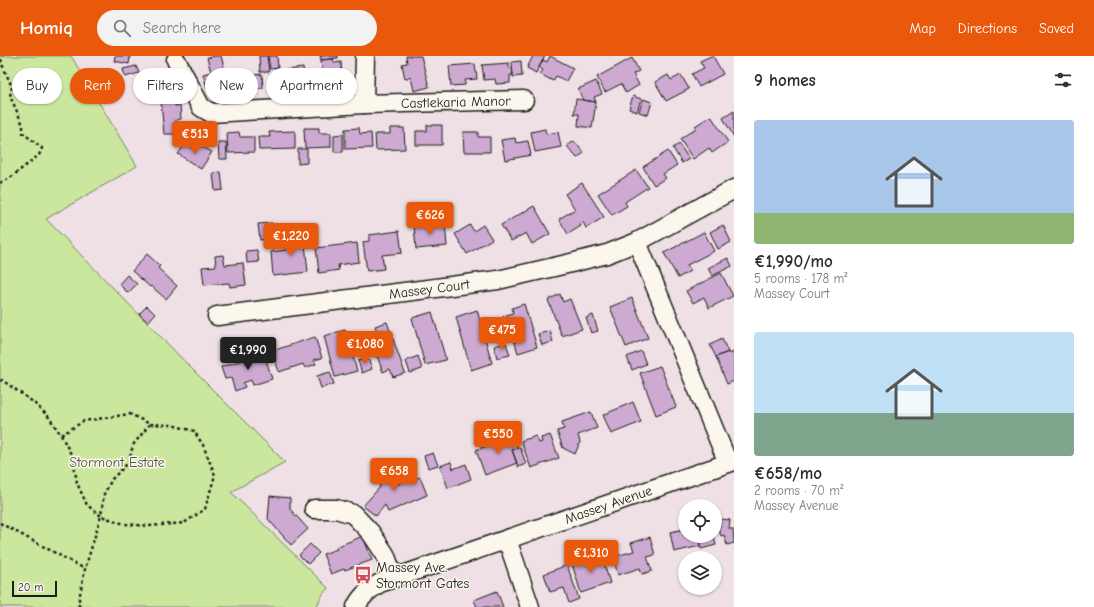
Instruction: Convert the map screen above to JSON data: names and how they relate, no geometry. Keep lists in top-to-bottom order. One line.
{"streets":{"street":["Castlekaria Manor","Massey Court","Massey Avenue"]},"parks":["Stormont Estate"],"places":{"bus stop":["Massey Ave. Stormont Gates"]},"scale_bar":"20 m","page":{"header":"Homiq","search":"Search here","nav":["Map","Directions","Saved"],"heading":"9 homes","chip":["Buy","Rent","Filters","New","Apartment"],"list":[{"name":"€1,990/mo","note":"5 rooms · 178 m² · Massey Court"},{"name":"€658/mo","note":"2 rooms · 70 m² · Massey Avenue"}],"price":["€513","€626","€1,220","€475","€1,080","€1,990","€550","€658","€1,310"],"scale":"20 m"}}
